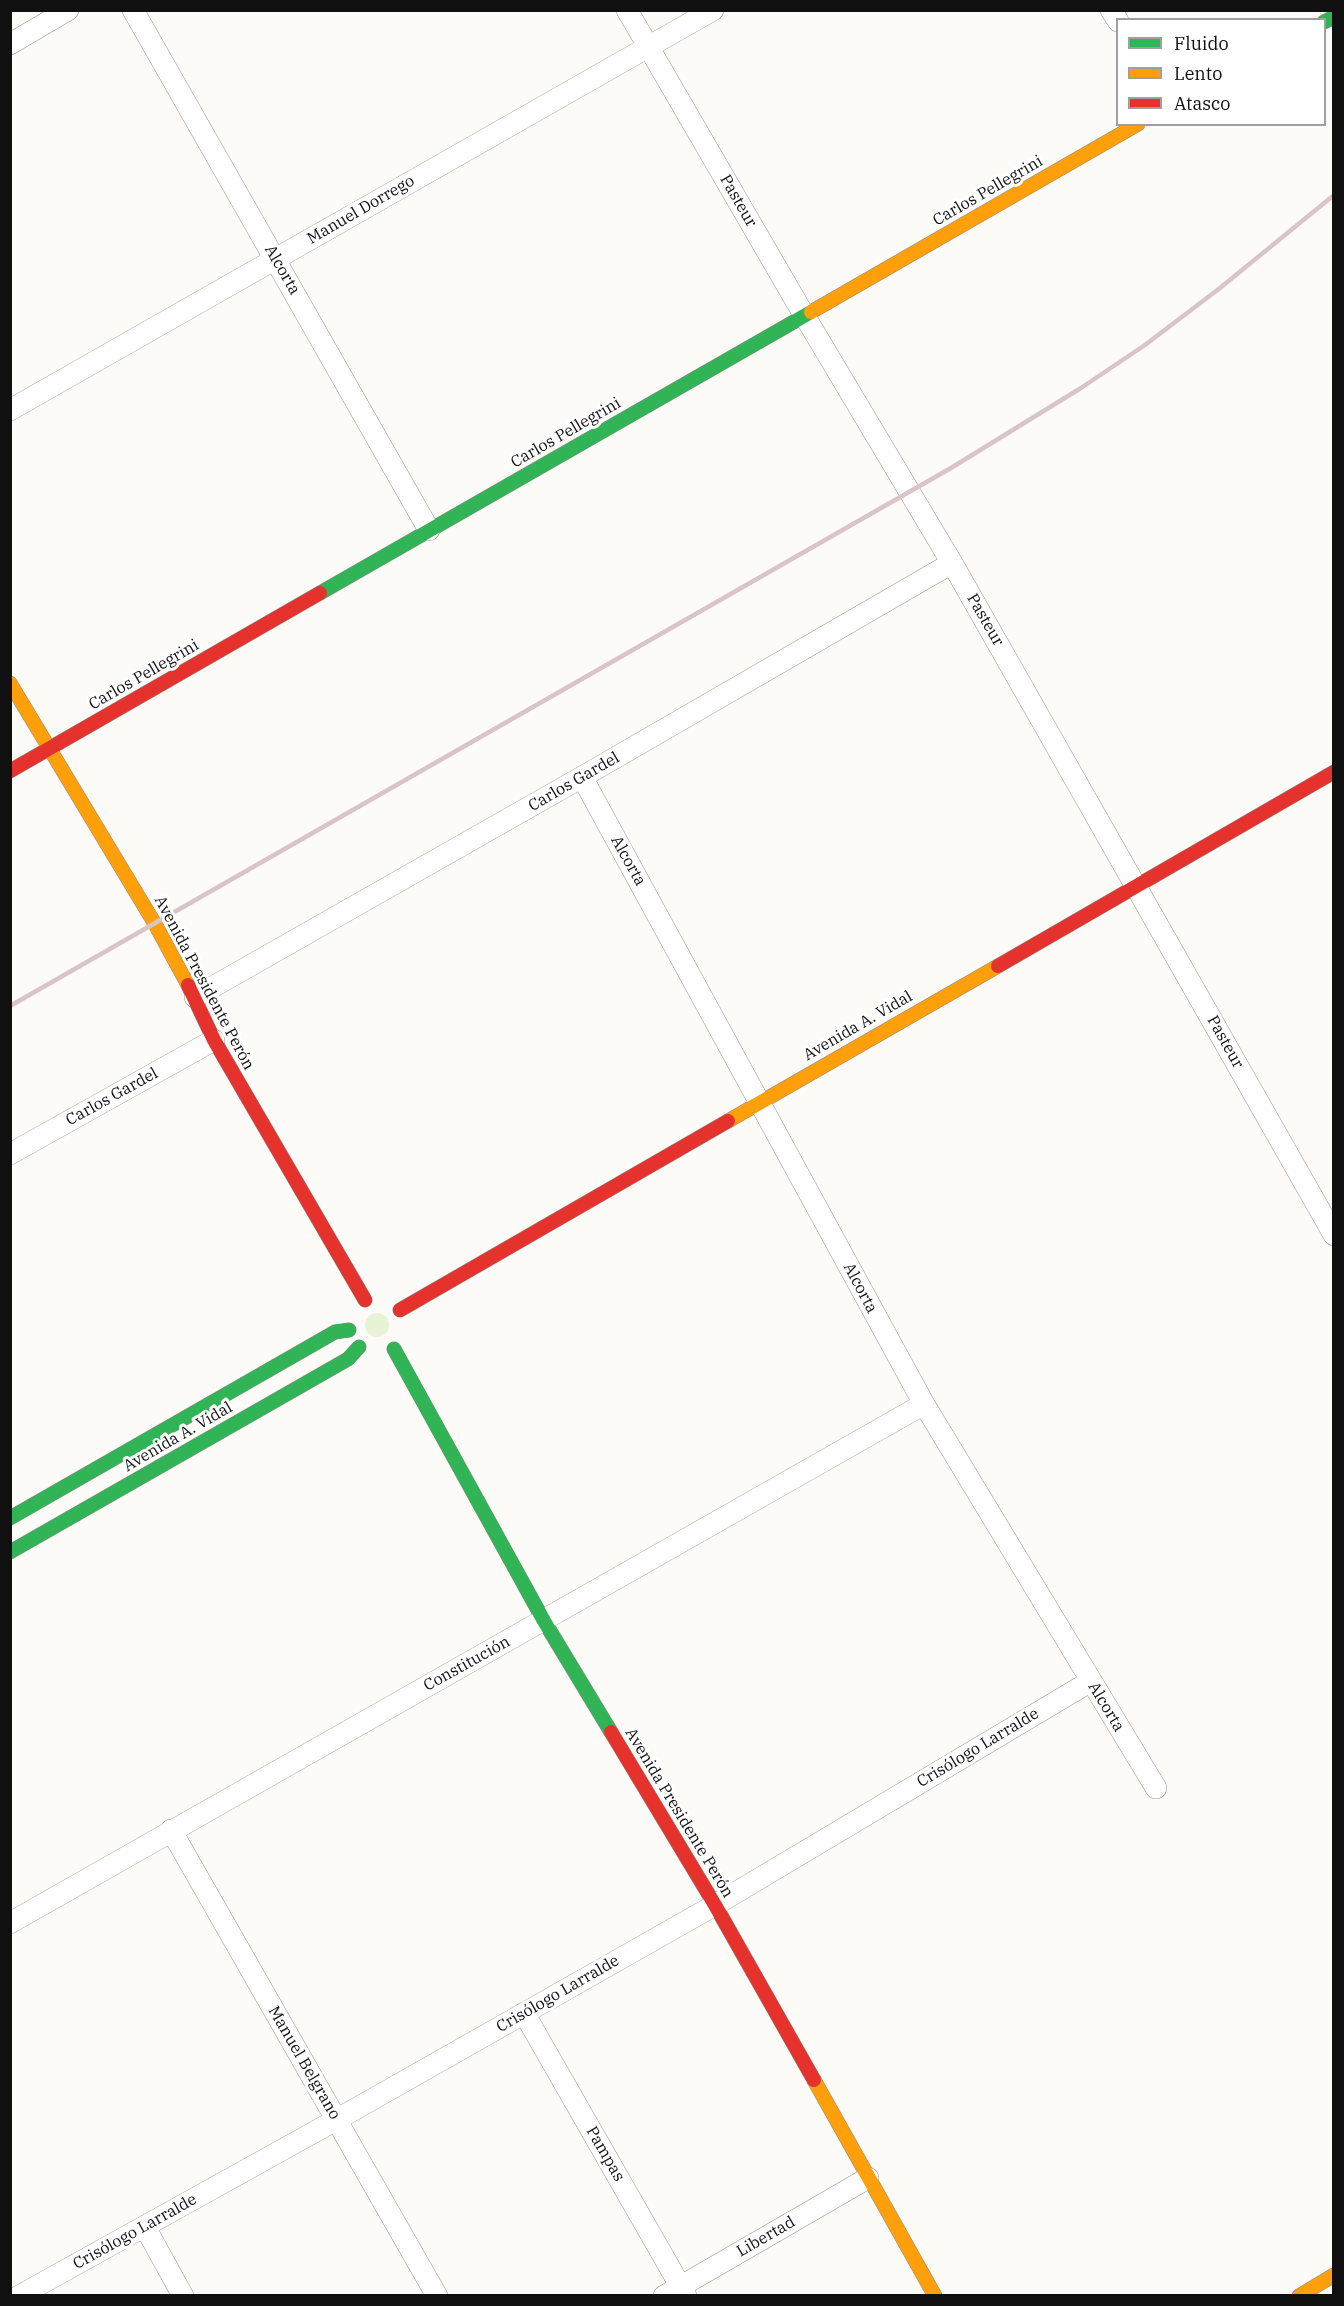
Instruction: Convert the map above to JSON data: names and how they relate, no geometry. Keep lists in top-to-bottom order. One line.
{"streets":{"main road":["Carlos Pellegrini","Avenida Presidente Perón","Avenida A. Vidal"],"street":["Pasteur","Manuel Dorrego","Alcorta","Carlos Gardel","Constitución","Crisólogo Larralde","Manuel Belgrano","Pampas","Libertad"]},"crossings":[["Carlos Pellegrini","Pasteur"],["Carlos Pellegrini","Alcorta"],["Carlos Pellegrini","Avenida Presidente Perón"],["Pasteur","Manuel Dorrego"],["Pasteur","Carlos Gardel"],["Pasteur","Avenida A. Vidal"],["Manuel Dorrego","Alcorta"],["Alcorta","Carlos Gardel"],["Alcorta","Avenida A. Vidal"],["Alcorta","Constitución"],["Alcorta","Crisólogo Larralde"],["Carlos Gardel","Avenida Presidente Perón"],["Avenida Presidente Perón","Avenida A. Vidal"],["Avenida Presidente Perón","Constitución"],["Avenida Presidente Perón","Crisólogo Larralde"],["Avenida Presidente Perón","Libertad"],["Constitución","Manuel Belgrano"],["Crisólogo Larralde","Manuel Belgrano"],["Crisólogo Larralde","Pampas"],["Pampas","Libertad"]],"legend":["Fluido","Lento","Atasco"]}
